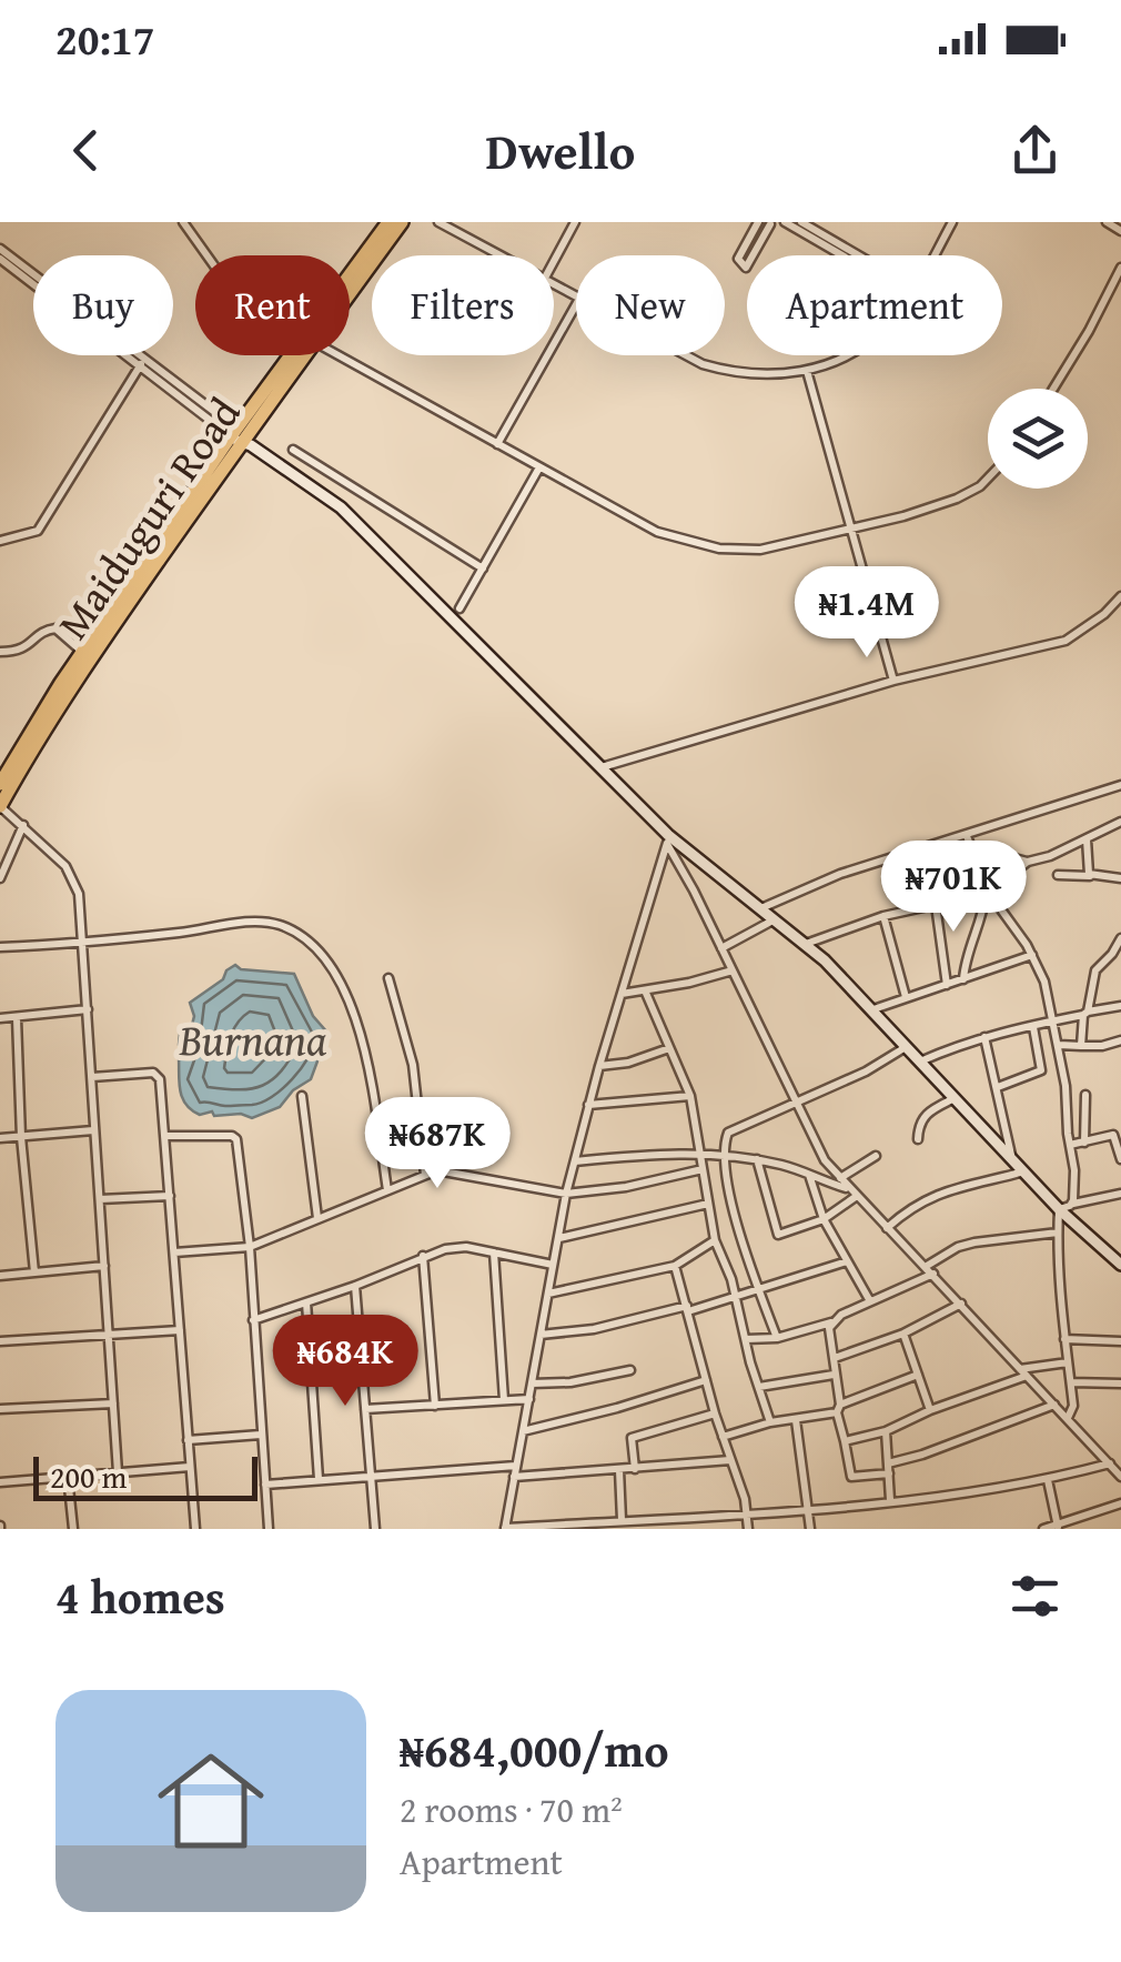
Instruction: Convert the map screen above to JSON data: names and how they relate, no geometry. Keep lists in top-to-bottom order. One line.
{"streets":{"highway":["Maiduguri Road"]},"water":["Burnana"],"scale_bar":"200 m","page":{"status":"20:17","header":"Dwello","chip":["Buy","Rent","Filters","New","Apartment"],"price":["₦1.4M","₦701K","₦687K","₦684K"],"scale":"200 m","heading":"4 homes","list":[{"name":"₦684,000/mo","note":"2 rooms · 70 m² · Apartment"}]}}
